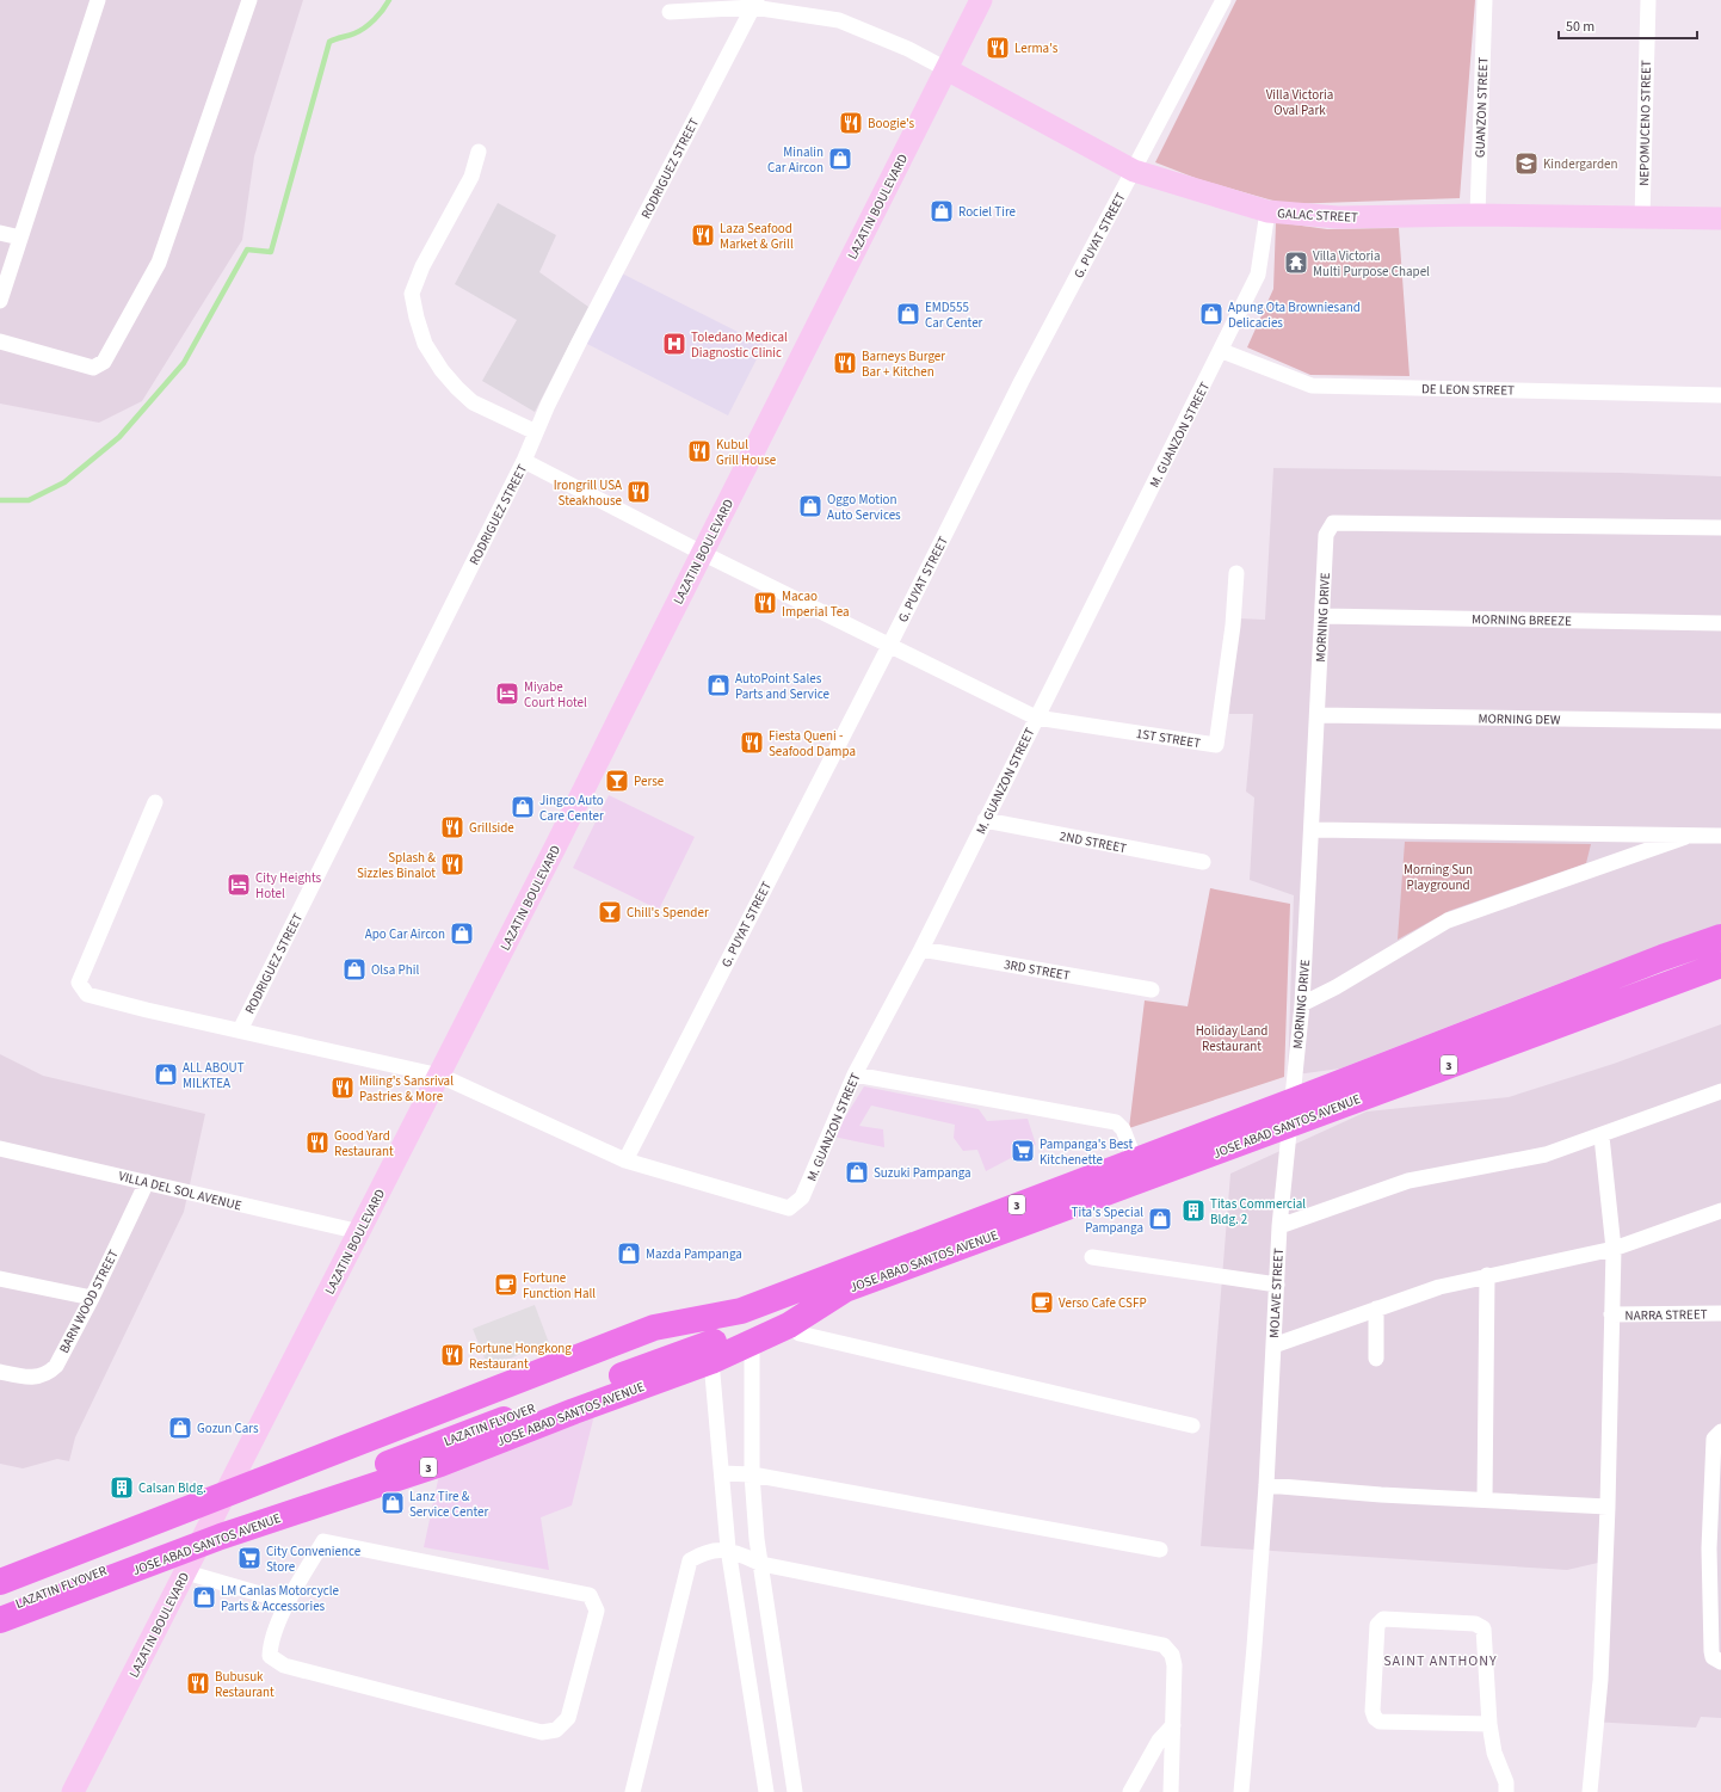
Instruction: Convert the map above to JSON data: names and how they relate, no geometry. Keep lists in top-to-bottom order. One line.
{"streets":{"highway":["3","JOSE ABAD SANTOS AVENUE","LAZATIN FLYOVER"],"main road":["LAZATIN BOULEVARD","GALAC STREET"],"street":["GUANZON STREET","NEPOMUCENO STREET","RODRIGUEZ STREET","G. PUYAT STREET","DE LEON STREET","M. GUANZON STREET","MORNING DRIVE","MORNING BREEZE","MORNING DEW","1ST STREET","2ND STREET","3RD STREET","VILLA DEL SOL AVENUE","MOLAVE STREET","BARN WOOD STREET","NARRA STREET"]},"crossings":[["GUANZON STREET","GALAC STREET"],["NEPOMUCENO STREET","GALAC STREET"],["LAZATIN BOULEVARD","GALAC STREET"],["LAZATIN BOULEVARD","JOSE ABAD SANTOS AVENUE"],["LAZATIN BOULEVARD","VILLA DEL SOL AVENUE"],["GALAC STREET","G. PUYAT STREET"],["GALAC STREET","M. GUANZON STREET"],["G. PUYAT STREET","M. GUANZON STREET"],["DE LEON STREET","M. GUANZON STREET"],["M. GUANZON STREET","1ST STREET"],["M. GUANZON STREET","2ND STREET"],["M. GUANZON STREET","3RD STREET"],["MORNING DRIVE","MORNING BREEZE"],["MORNING DRIVE","MORNING DEW"],["MORNING DRIVE","JOSE ABAD SANTOS AVENUE"],["MORNING DRIVE","MOLAVE STREET"],["JOSE ABAD SANTOS AVENUE","MOLAVE STREET"],["JOSE ABAD SANTOS AVENUE","LAZATIN FLYOVER"],["VILLA DEL SOL AVENUE","BARN WOOD STREET"]],"districts":["SAINT ANTHONY"],"parks":["Villa Victoria Oval Park","Morning Sun Playground","Holiday Land Restaurant"],"places":{"restaurant":["Lerma's","Boogie's","Laza Seafood Market & Grill","Barneys Burger Bar + Kitchen","Kubul Grill House","Irongrill USA Steakhouse","Macao Imperial Tea","Fiesta Queni - Seafood Dampa","Grillside","Splash & Sizzles Binalot","Miling's Sansrival Pastries & More","Good Yard Restaurant","Fortune Hongkong Restaurant","Bubusuk Restaurant"],"shop":["Minalin Car Aircon","Rociel Tire","EMD555 Car Center","Apung Ota Browniesand Delicacies","Oggo Motion Auto Services","AutoPoint Sales Parts and Service","Jingco Auto Care Center","Apo Car Aircon","Olsa Phil","ALL ABOUT MILKTEA","Suzuki Pampanga","Tita's Special Pampanga","Mazda Pampanga","Gozun Cars","Lanz Tire & Service Center","LM Canlas Motorcycle Parts & Accessories"],"school or university":["Kindergarden"],"temple":["Villa Victoria Multi Purpose Chapel"],"hospital":["Toledano Medical Diagnostic Clinic"],"hotel":["Miyabe Court Hotel","City Heights Hotel"],"bar":["Perse","Chill's Spender"],"supermarket":["Pampanga's Best Kitchenette","City Convenience Store"],"building":["Titas Commercial Bldg. 2","Calsan Bldg."],"cafe":["Fortune Function Hall","Verso Cafe CSFP"]},"scale_bar":"50 m"}
